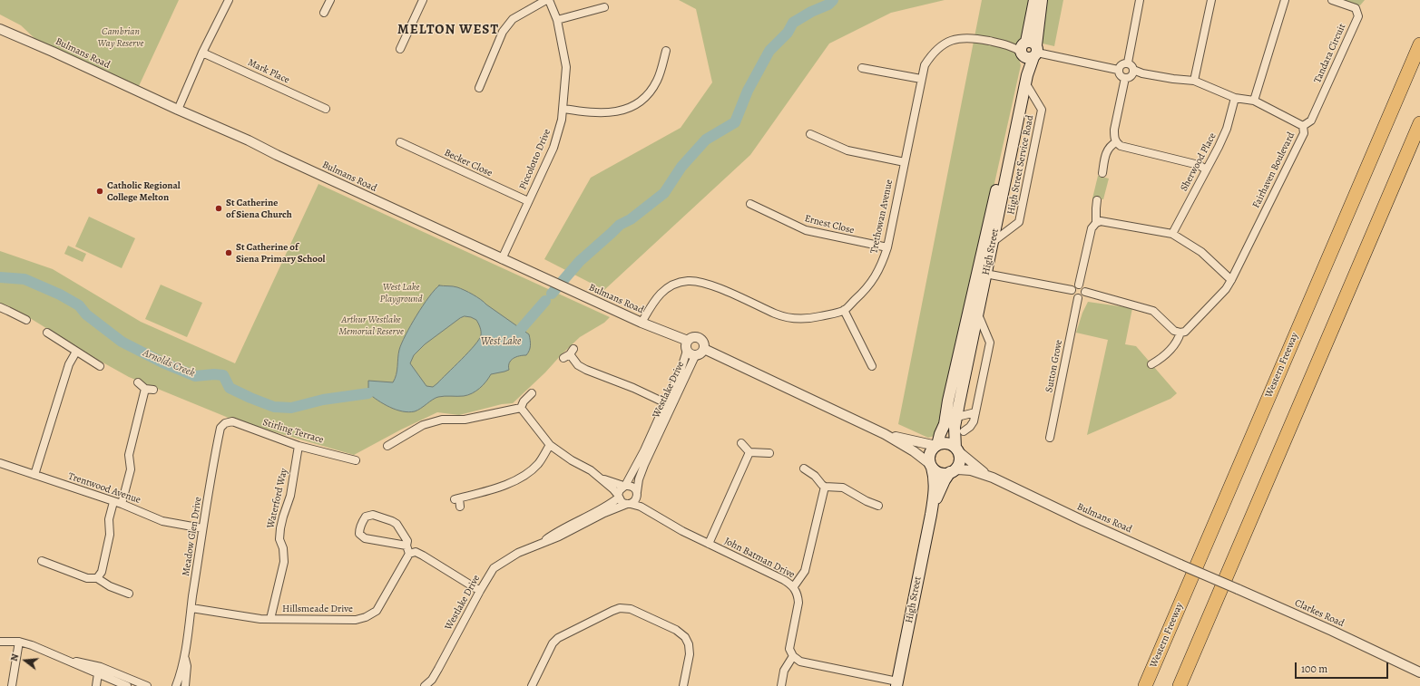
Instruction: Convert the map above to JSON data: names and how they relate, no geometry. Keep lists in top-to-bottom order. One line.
{"streets":{"highway":["Western Freeway"],"main road":["High Street"],"street":["Bulmans Road","Tandara Circuit","Mark Place","Piccolotto Drive","Sherwood Place","Becker Close","High Street Service Road","Fairhaven Boulevard","Trethowan Avenue","Ernest Close","Sutton Grove","Westlake Drive","Stirling Terrace","Trentwood Avenue","Waterford Way","Meadow Glen Drive","John Batman Drive","Hillsmeade Drive","Clarkes Road"]},"crossings":[["Bulmans Road","Piccolotto Drive"],["Bulmans Road","Trethowan Avenue"],["Bulmans Road","High Street"],["Bulmans Road","Westlake Drive"],["Bulmans Road","Clarkes Road"],["Tandara Circuit","Fairhaven Boulevard"],["Piccolotto Drive","Becker Close"],["Sherwood Place","Fairhaven Boulevard"],["High Street Service Road","High Street"],["Trethowan Avenue","Ernest Close"],["Trethowan Avenue","High Street"],["Westlake Drive","John Batman Drive"],["Stirling Terrace","Waterford Way"],["Stirling Terrace","Meadow Glen Drive"],["Trentwood Avenue","Meadow Glen Drive"],["Waterford Way","Hillsmeade Drive"],["Meadow Glen Drive","Hillsmeade Drive"]],"districts":["MELTON WEST"],"water":["West Lake","Arnolds Creek"],"parks":["Cambrian Way Reserve","West Lake Playground","Arthur Westlake Memorial Reserve"],"places":["Catholic Regional College Melton","St Catherine of Siena Church","St Catherine of Siena Primary School"],"scale_bar":"100 m","north":"left"}
